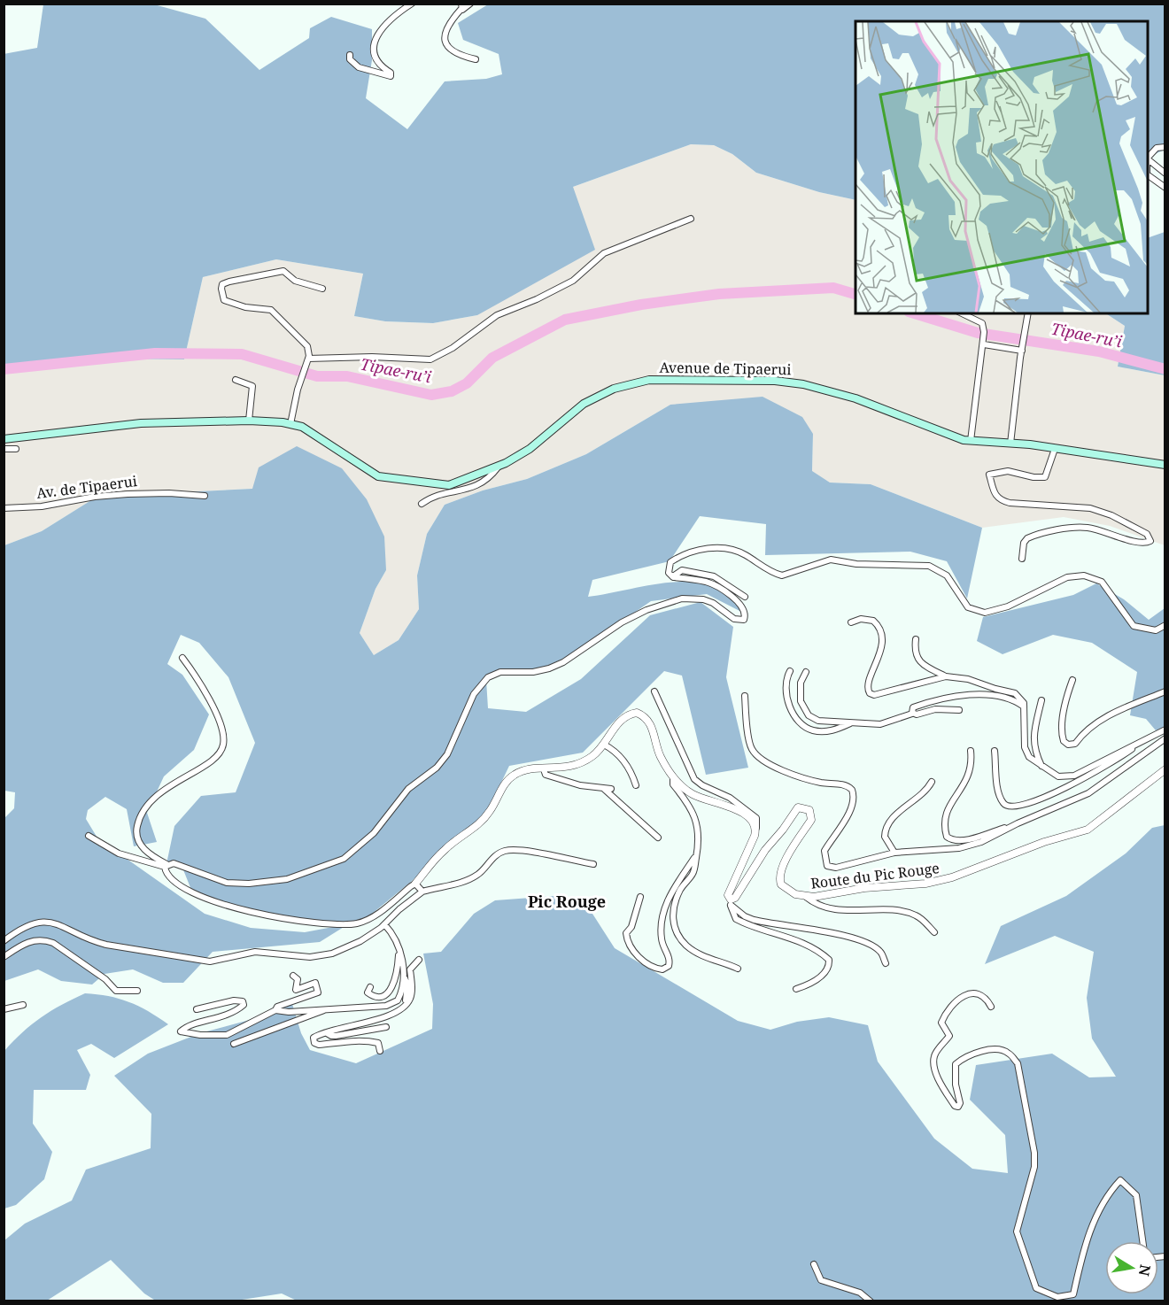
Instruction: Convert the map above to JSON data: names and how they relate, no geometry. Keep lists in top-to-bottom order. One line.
{"streets":{"main road":["Avenue de Tipaerui"],"street":["Av. de Tipaerui","Route du Pic Rouge"]},"districts":["Pic Rouge"],"water":["Tipae-ru’i"],"north":"right"}
